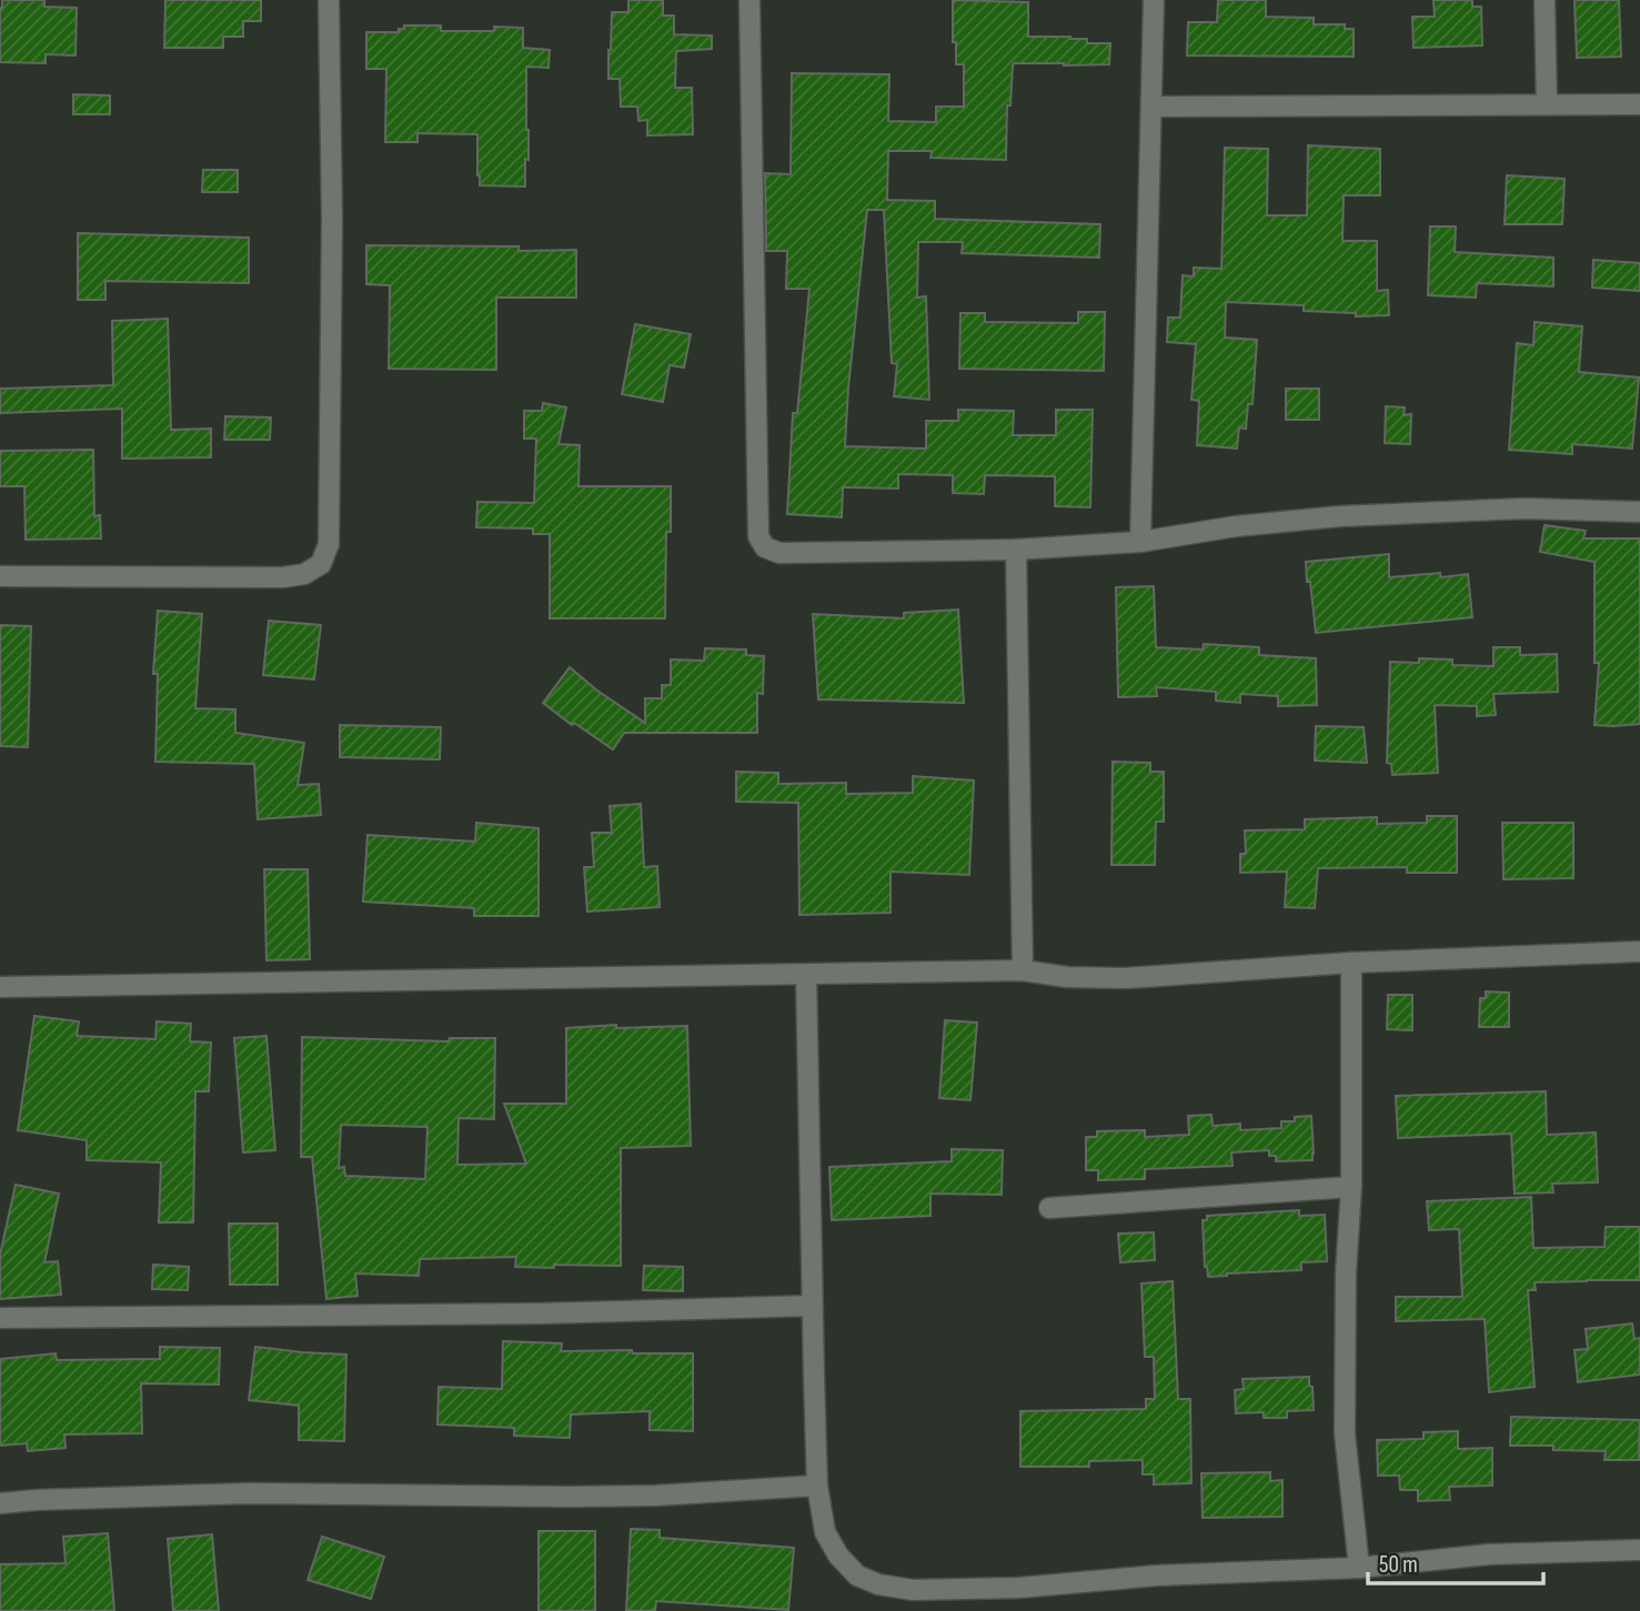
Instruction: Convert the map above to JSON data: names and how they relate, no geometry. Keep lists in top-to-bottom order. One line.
{"scale_bar":"50 m"}
